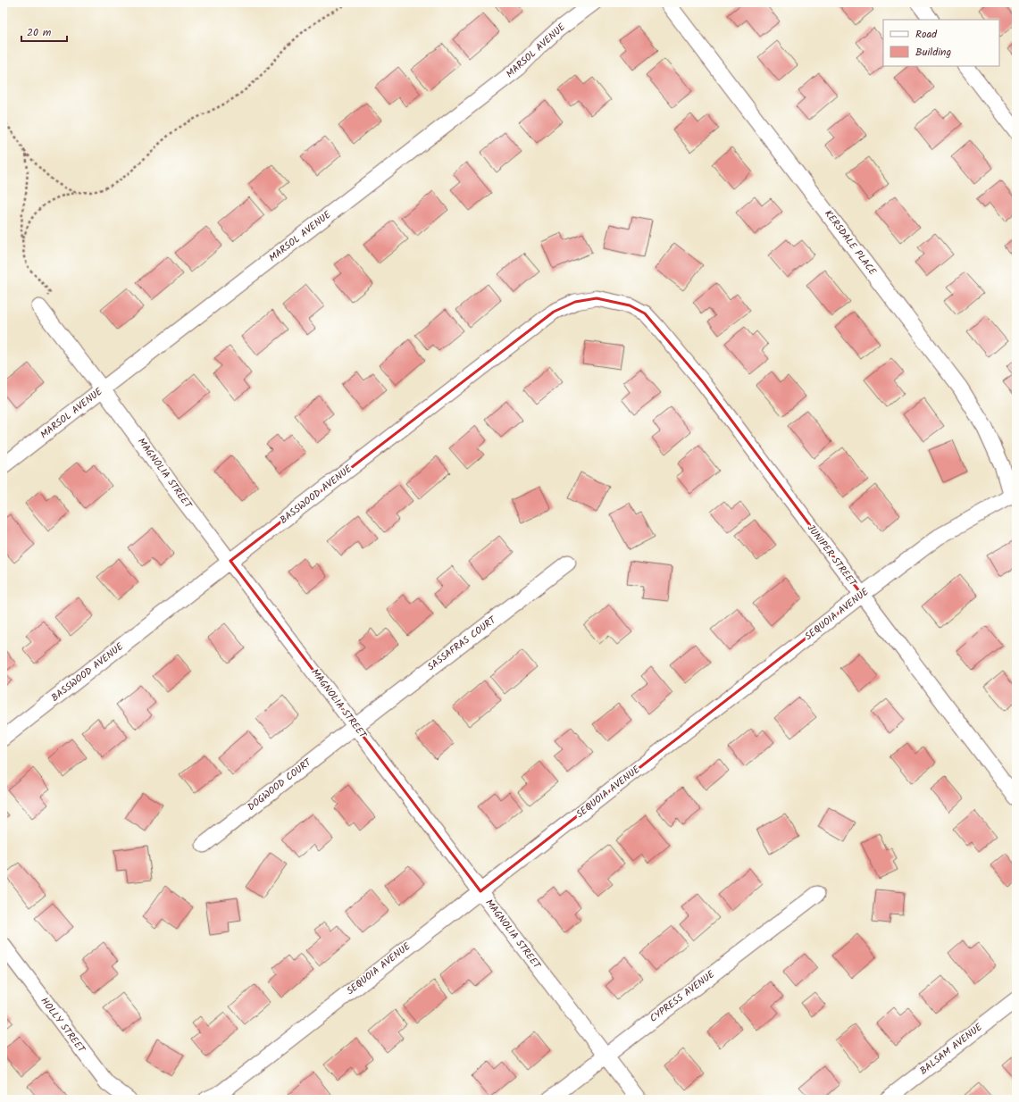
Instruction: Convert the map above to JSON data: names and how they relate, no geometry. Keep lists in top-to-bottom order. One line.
{"streets":{"street":["MARSOL AVENUE","KERSDALE PLACE","MAGNOLIA STREET","BASSWOOD AVENUE","JUNIPER STREET","SEQUOIA AVENUE","SASSAFRAS COURT","DOGWOOD COURT","CYPRESS AVENUE","HOLLY STREET","BALSAM AVENUE"]},"crossings":[["MARSOL AVENUE","MAGNOLIA STREET"],["KERSDALE PLACE","SEQUOIA AVENUE"],["MAGNOLIA STREET","BASSWOOD AVENUE"],["MAGNOLIA STREET","SEQUOIA AVENUE"],["MAGNOLIA STREET","SASSAFRAS COURT"],["MAGNOLIA STREET","DOGWOOD COURT"],["MAGNOLIA STREET","CYPRESS AVENUE"],["BASSWOOD AVENUE","JUNIPER STREET"],["JUNIPER STREET","SEQUOIA AVENUE"],["SASSAFRAS COURT","DOGWOOD COURT"]],"legend":["Road","Building"],"scale_bar":"20 m"}
